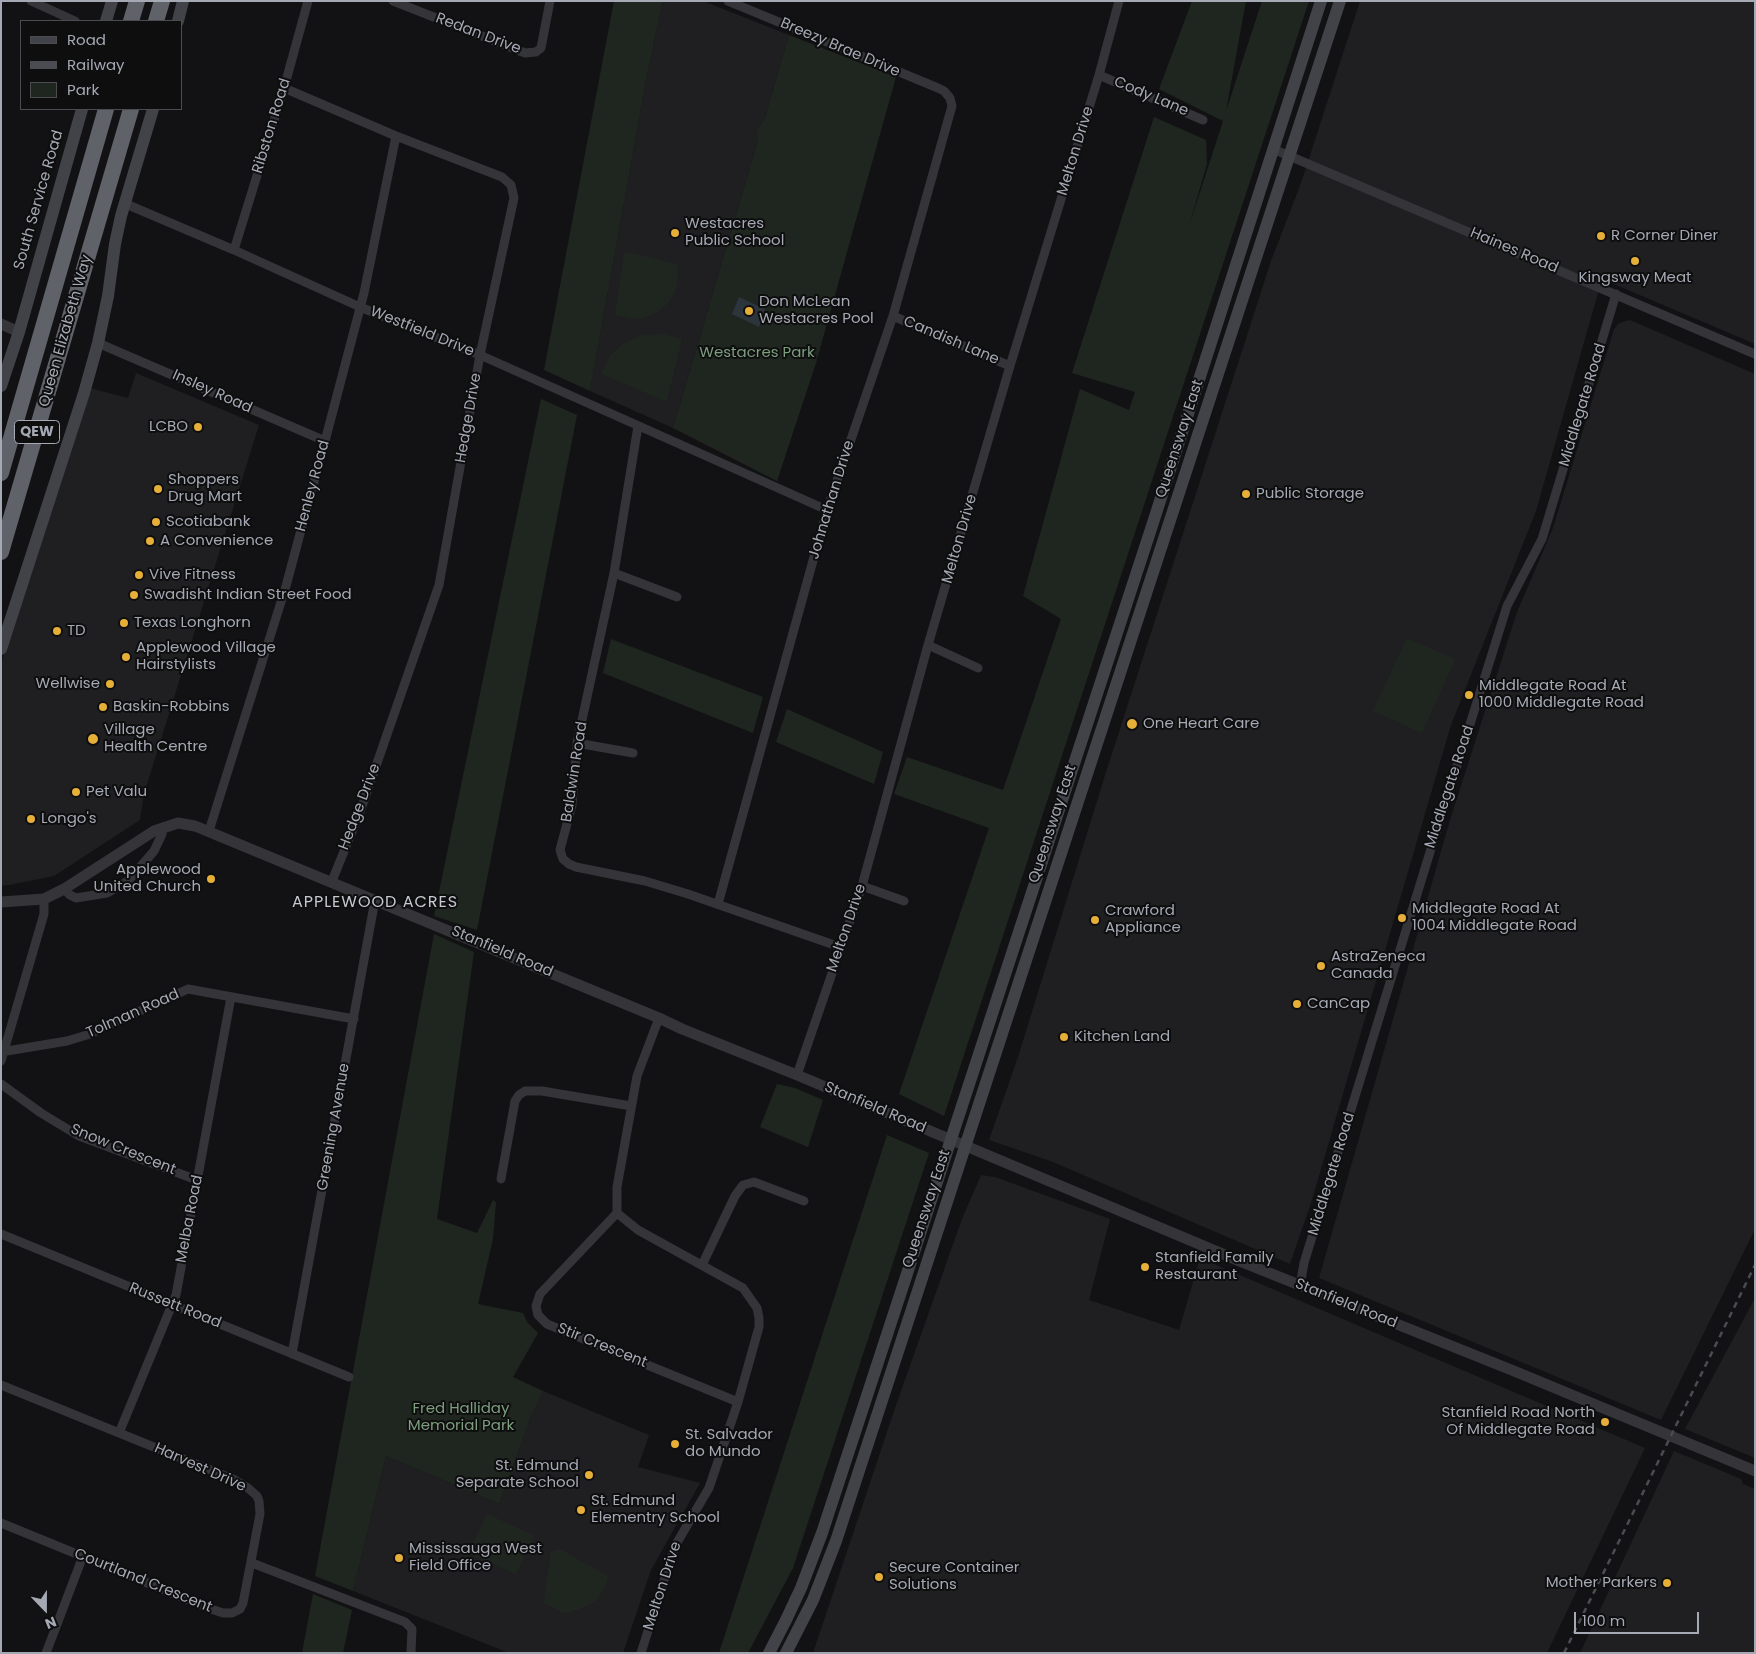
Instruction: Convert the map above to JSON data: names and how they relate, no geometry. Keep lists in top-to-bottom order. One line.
{"streets":{"highway":["Queen Elizabeth Way","QEW"],"main road":["South Service Road","Queensway East"],"street":["Redan Drive","Breezy Brae Drive","Cody Lane","Ribston Road","Melton Drive","Haines Road","Westfield Drive","Candish Lane","Insley Road","Middlegate Road","Hedge Drive","Henley Road","Johnathan Drive","Baldwin Road","Stanfield Road","Tolman Road","Greening Avenue","Snow Crescent","Melba Road","Russett Road","Stir Crescent","Harvest Drive","Courtland Crescent"]},"crossings":[["Breezy Brae Drive","Johnathan Drive"],["Cody Lane","Melton Drive"],["Ribston Road","Westfield Drive"],["Ribston Road","Hedge Drive"],["Melton Drive","Candish Lane"],["Melton Drive","Baldwin Road"],["Melton Drive","Stanfield Road"],["Melton Drive","Stir Crescent"],["Haines Road","Middlegate Road"],["Haines Road","Queensway East"],["Westfield Drive","Hedge Drive"],["Westfield Drive","Henley Road"],["Westfield Drive","Johnathan Drive"],["Westfield Drive","Baldwin Road"],["Candish Lane","Johnathan Drive"],["Insley Road","Henley Road"],["Middlegate Road","Stanfield Road"],["Hedge Drive","Henley Road"],["Hedge Drive","Stanfield Road"],["Queensway East","Stanfield Road"],["Henley Road","Stanfield Road"],["Johnathan Drive","Baldwin Road"],["Stanfield Road","Greening Avenue"],["Tolman Road","Greening Avenue"],["Tolman Road","Melba Road"],["Greening Avenue","Russett Road"],["Snow Crescent","Melba Road"],["Melba Road","Russett Road"],["Melba Road","Harvest Drive"],["Harvest Drive","Courtland Crescent"]],"districts":["APPLEWOOD ACRES"],"parks":["Westacres Park","Fred Halliday Memorial Park"],"places":["Westacres Public School","R Corner Diner","Kingsway Meat","Don McLean Westacres Pool","LCBO","Shoppers Drug Mart","Public Storage","Scotiabank","A Convenience","Vive Fitness","Swadisht Indian Street Food","Texas Longhorn","TD","Applewood Village Hairstylists","Wellwise","Middlegate Road At 1000 Middlegate Road","Baskin-Robbins","One Heart Care","Village Health Centre","Pet Valu","Longo's","Applewood United Church","Middlegate Road At 1004 Middlegate Road","Crawford Appliance","AstraZeneca Canada","CanCap","Kitchen Land","Stanfield Family Restaurant","Stanfield Road North Of Middlegate Road","St. Salvador do Mundo","St. Edmund Separate School","St. Edmund Elementry School","Mississauga West Field Office","Secure Container Solutions","Mother Parkers"],"legend":["Road","Railway","Park"],"scale_bar":"100 m","north":"bottom"}
